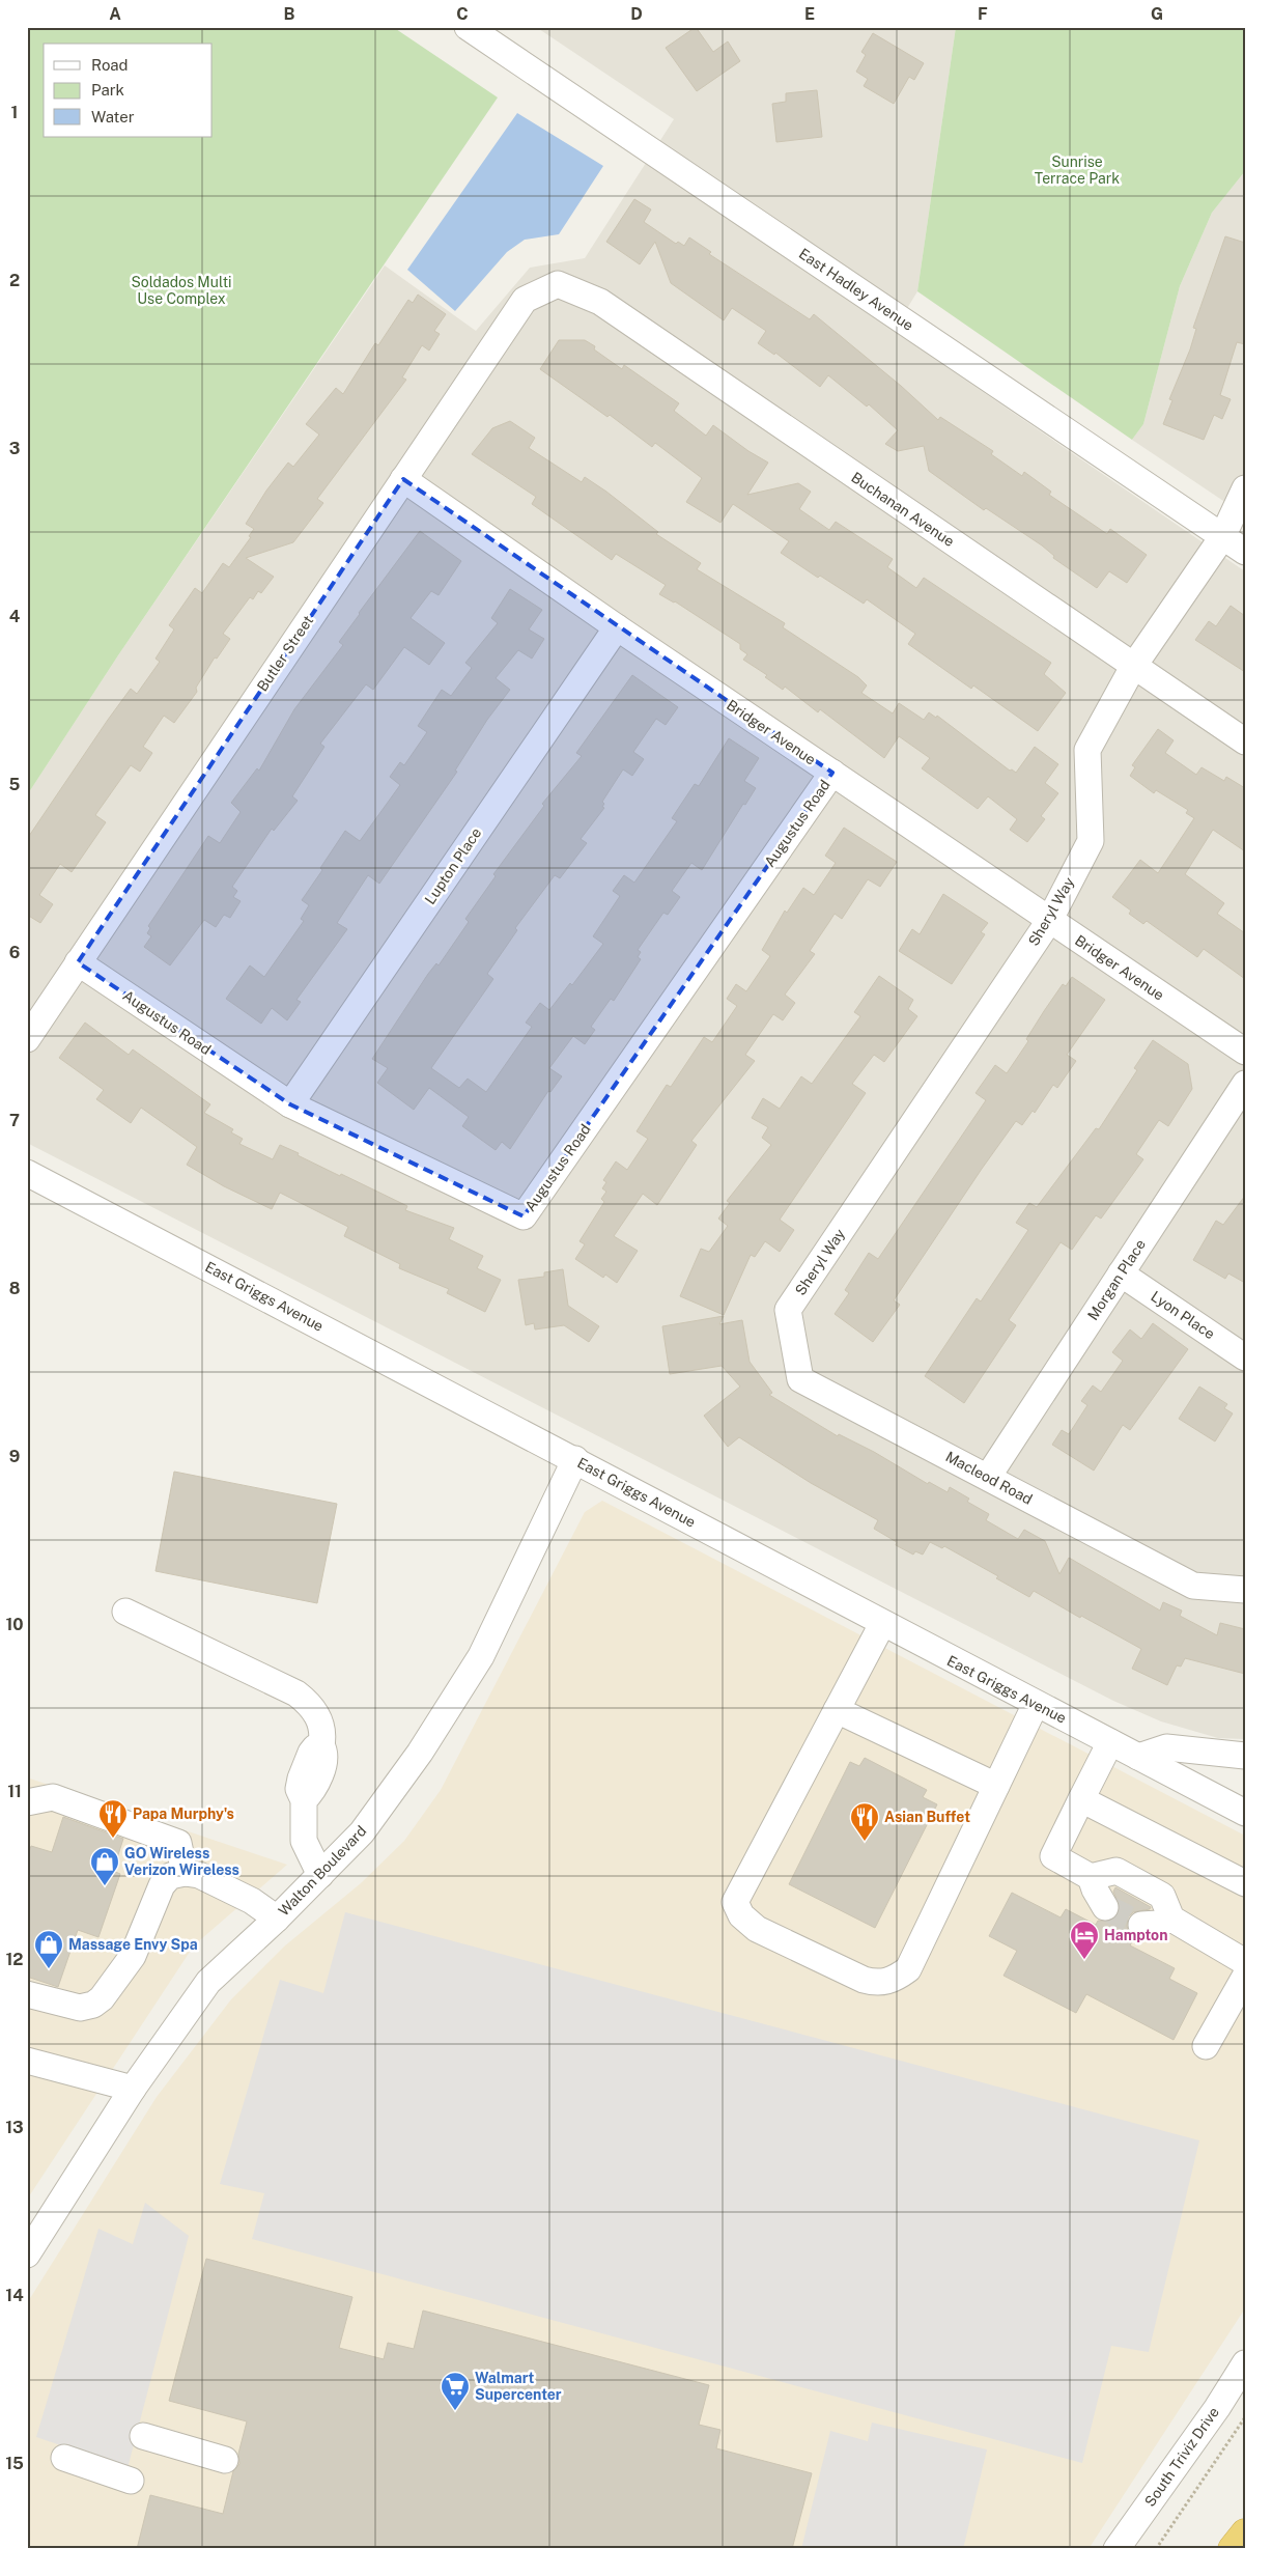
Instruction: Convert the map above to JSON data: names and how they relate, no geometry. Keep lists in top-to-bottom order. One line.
{"streets":{"street":["East Hadley Avenue","Buchanan Avenue","Butler Street","Bridger Avenue","Augustus Road","Lupton Place","Sheryl Way","Morgan Place","East Griggs Avenue","Lyon Place","Macleod Road","Walton Boulevard","South Triviz Drive"]},"crossings":[["East Hadley Avenue","Sheryl Way"],["Buchanan Avenue","Butler Street"],["Buchanan Avenue","Sheryl Way"],["Butler Street","Bridger Avenue"],["Butler Street","Augustus Road"],["Bridger Avenue","Augustus Road"],["Bridger Avenue","Lupton Place"],["Bridger Avenue","Sheryl Way"],["Augustus Road","Lupton Place"],["Sheryl Way","Macleod Road"],["Morgan Place","Lyon Place"],["Morgan Place","Macleod Road"],["East Griggs Avenue","Walton Boulevard"]],"parks":["Sunrise Terrace Park","Soldados Multi Use Complex"],"places":{"restaurant":["Papa Murphy's","Asian Buffet"],"shop":["GO Wireless Verizon Wireless","Massage Envy Spa"],"hotel":["Hampton"],"supermarket":["Walmart Supercenter"]},"legend":["Road","Park","Water"],"grid":{"columns":["A","B","C","D","E","F","G"],"rows":["1","2","3","4","5","6","7","8","9","10","11","12","13","14","15"]}}
